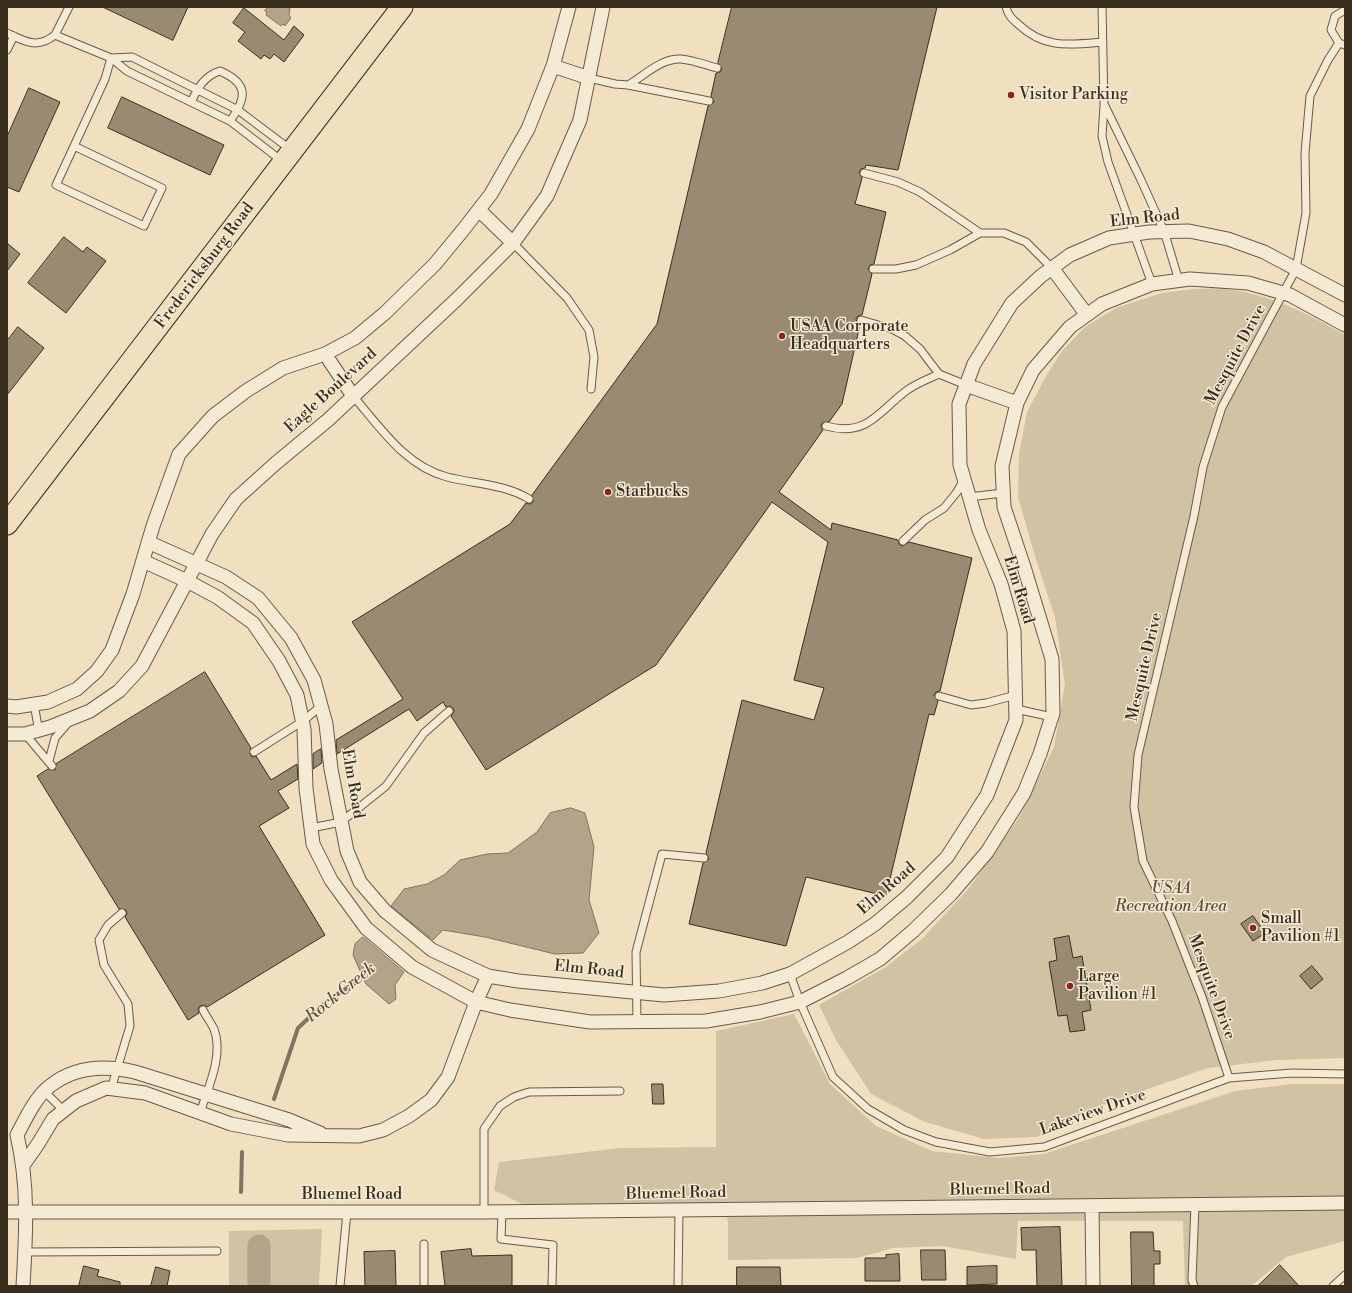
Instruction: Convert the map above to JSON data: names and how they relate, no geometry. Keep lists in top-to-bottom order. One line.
{"streets":{"main road":["Fredericksburg Road"],"street":["Elm Road","Eagle Boulevard","Bluemel Road"],"lane":["Mesquite Drive","Lakeview Drive"]},"crossings":[["Elm Road","Mesquite Drive"],["Elm Road","Eagle Boulevard"],["Elm Road","Lakeview Drive"],["Mesquite Drive","Lakeview Drive"]],"water":["Rock Creek"],"parks":["USAA Recreation Area"],"places":["Visitor Parking","USAA Corporate Headquarters","Starbucks","Small Pavilion #1","Large Pavilion #1"]}
